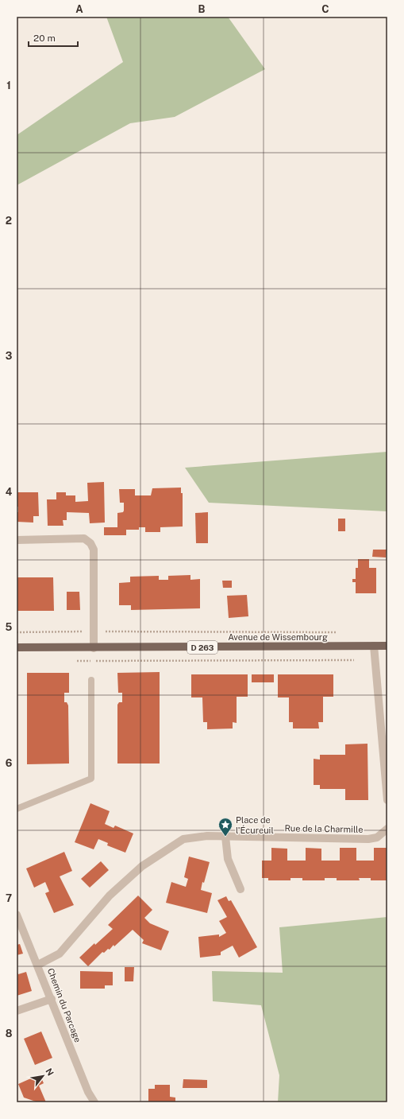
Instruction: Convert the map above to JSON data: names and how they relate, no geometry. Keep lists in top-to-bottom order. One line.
{"streets":{"main road":["Avenue de Wissembourg","D 263"],"street":["Rue de la Charmille","Chemin du Parcage"]},"crossings":[["Rue de la Charmille","Chemin du Parcage"]],"places":{"place":["Place de l'Écureuil"]},"scale_bar":"20 m","north":"top right","grid":{"columns":["A","B","C"],"rows":["1","2","3","4","5","6","7","8"]}}
